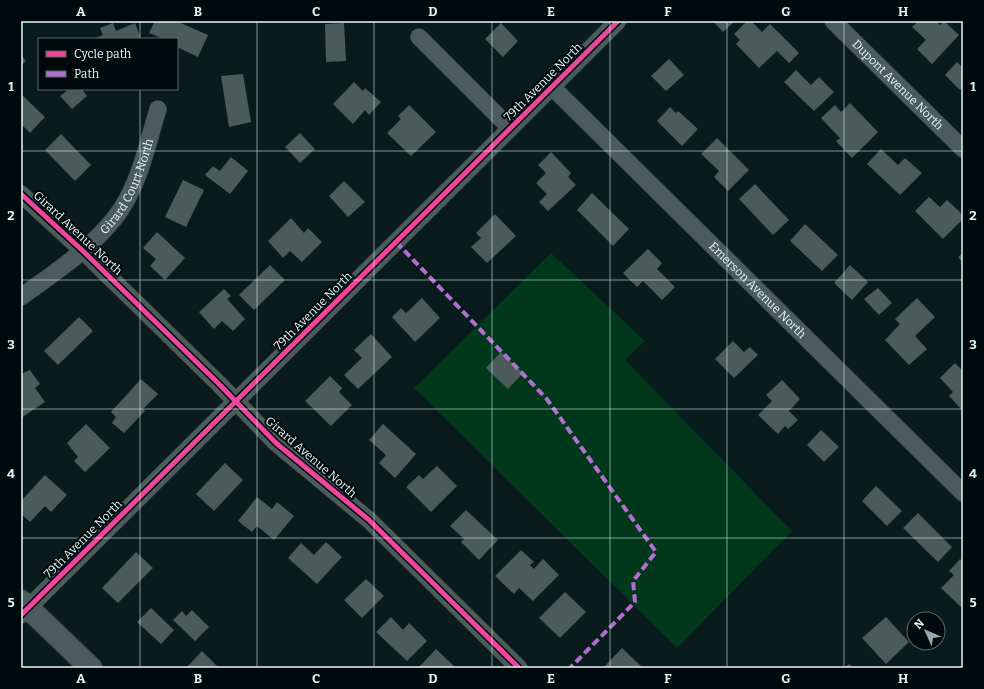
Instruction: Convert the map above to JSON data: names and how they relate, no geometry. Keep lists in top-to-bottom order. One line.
{"streets":{"street":["79th Avenue North","Dupont Avenue North","Girard Court North","Girard Avenue North","Emerson Avenue North"]},"crossings":[["79th Avenue North","Girard Avenue North"],["79th Avenue North","Emerson Avenue North"],["Girard Court North","Girard Avenue North"]],"legend":["Cycle path","Path"],"north":"top left","grid":{"columns":["A","B","C","D","E","F","G","H"],"rows":["1","2","3","4","5"]}}
